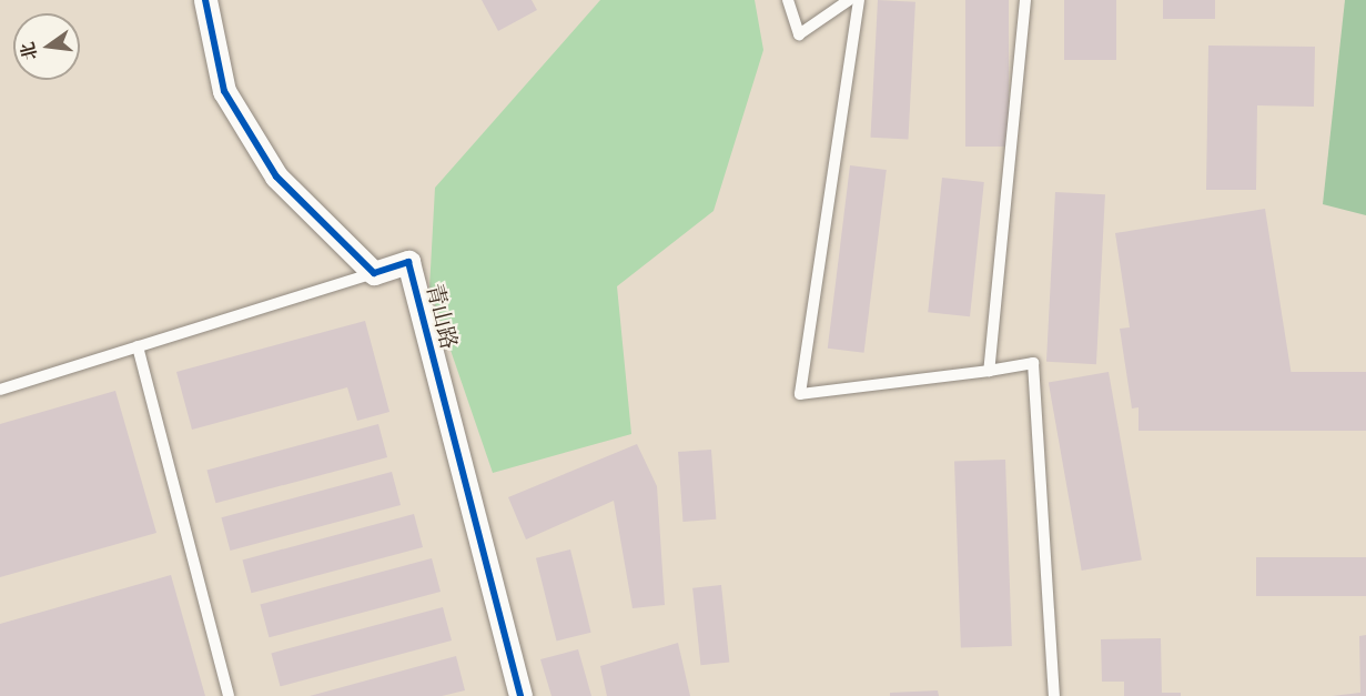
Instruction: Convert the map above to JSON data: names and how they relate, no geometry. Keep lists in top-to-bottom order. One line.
{"streets":{"street":["青山路"]},"north":"left"}
